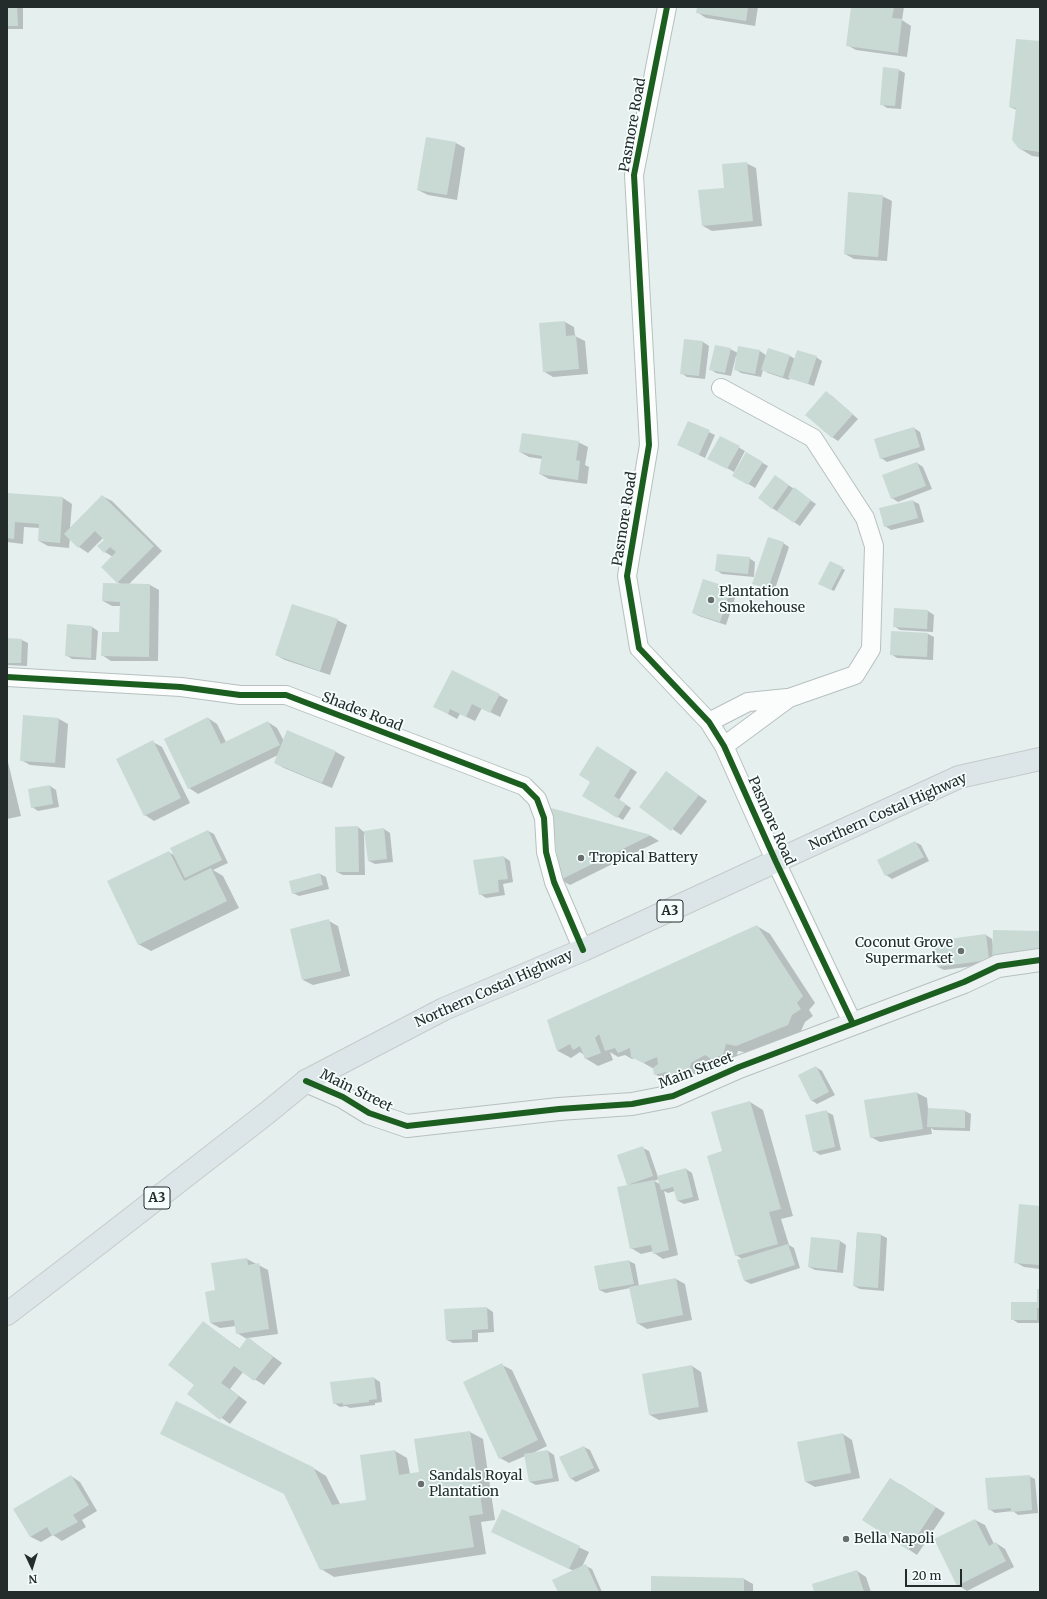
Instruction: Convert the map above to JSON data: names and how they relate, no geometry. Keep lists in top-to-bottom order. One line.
{"streets":{"main road":["Northern Costal Highway","A3"],"street":["Pasmore Road","Shades Road","Main Street"]},"crossings":[["Pasmore Road","Northern Costal Highway"],["Pasmore Road","Main Street"],["Shades Road","Northern Costal Highway"],["Northern Costal Highway","A3"],["Northern Costal Highway","Main Street"],["A3","Main Street"]],"places":["Plantation Smokehouse","Tropical Battery","Coconut Grove Supermarket","Sandals Royal Plantation","Bella Napoli"],"scale_bar":"20 m","north":"bottom"}
